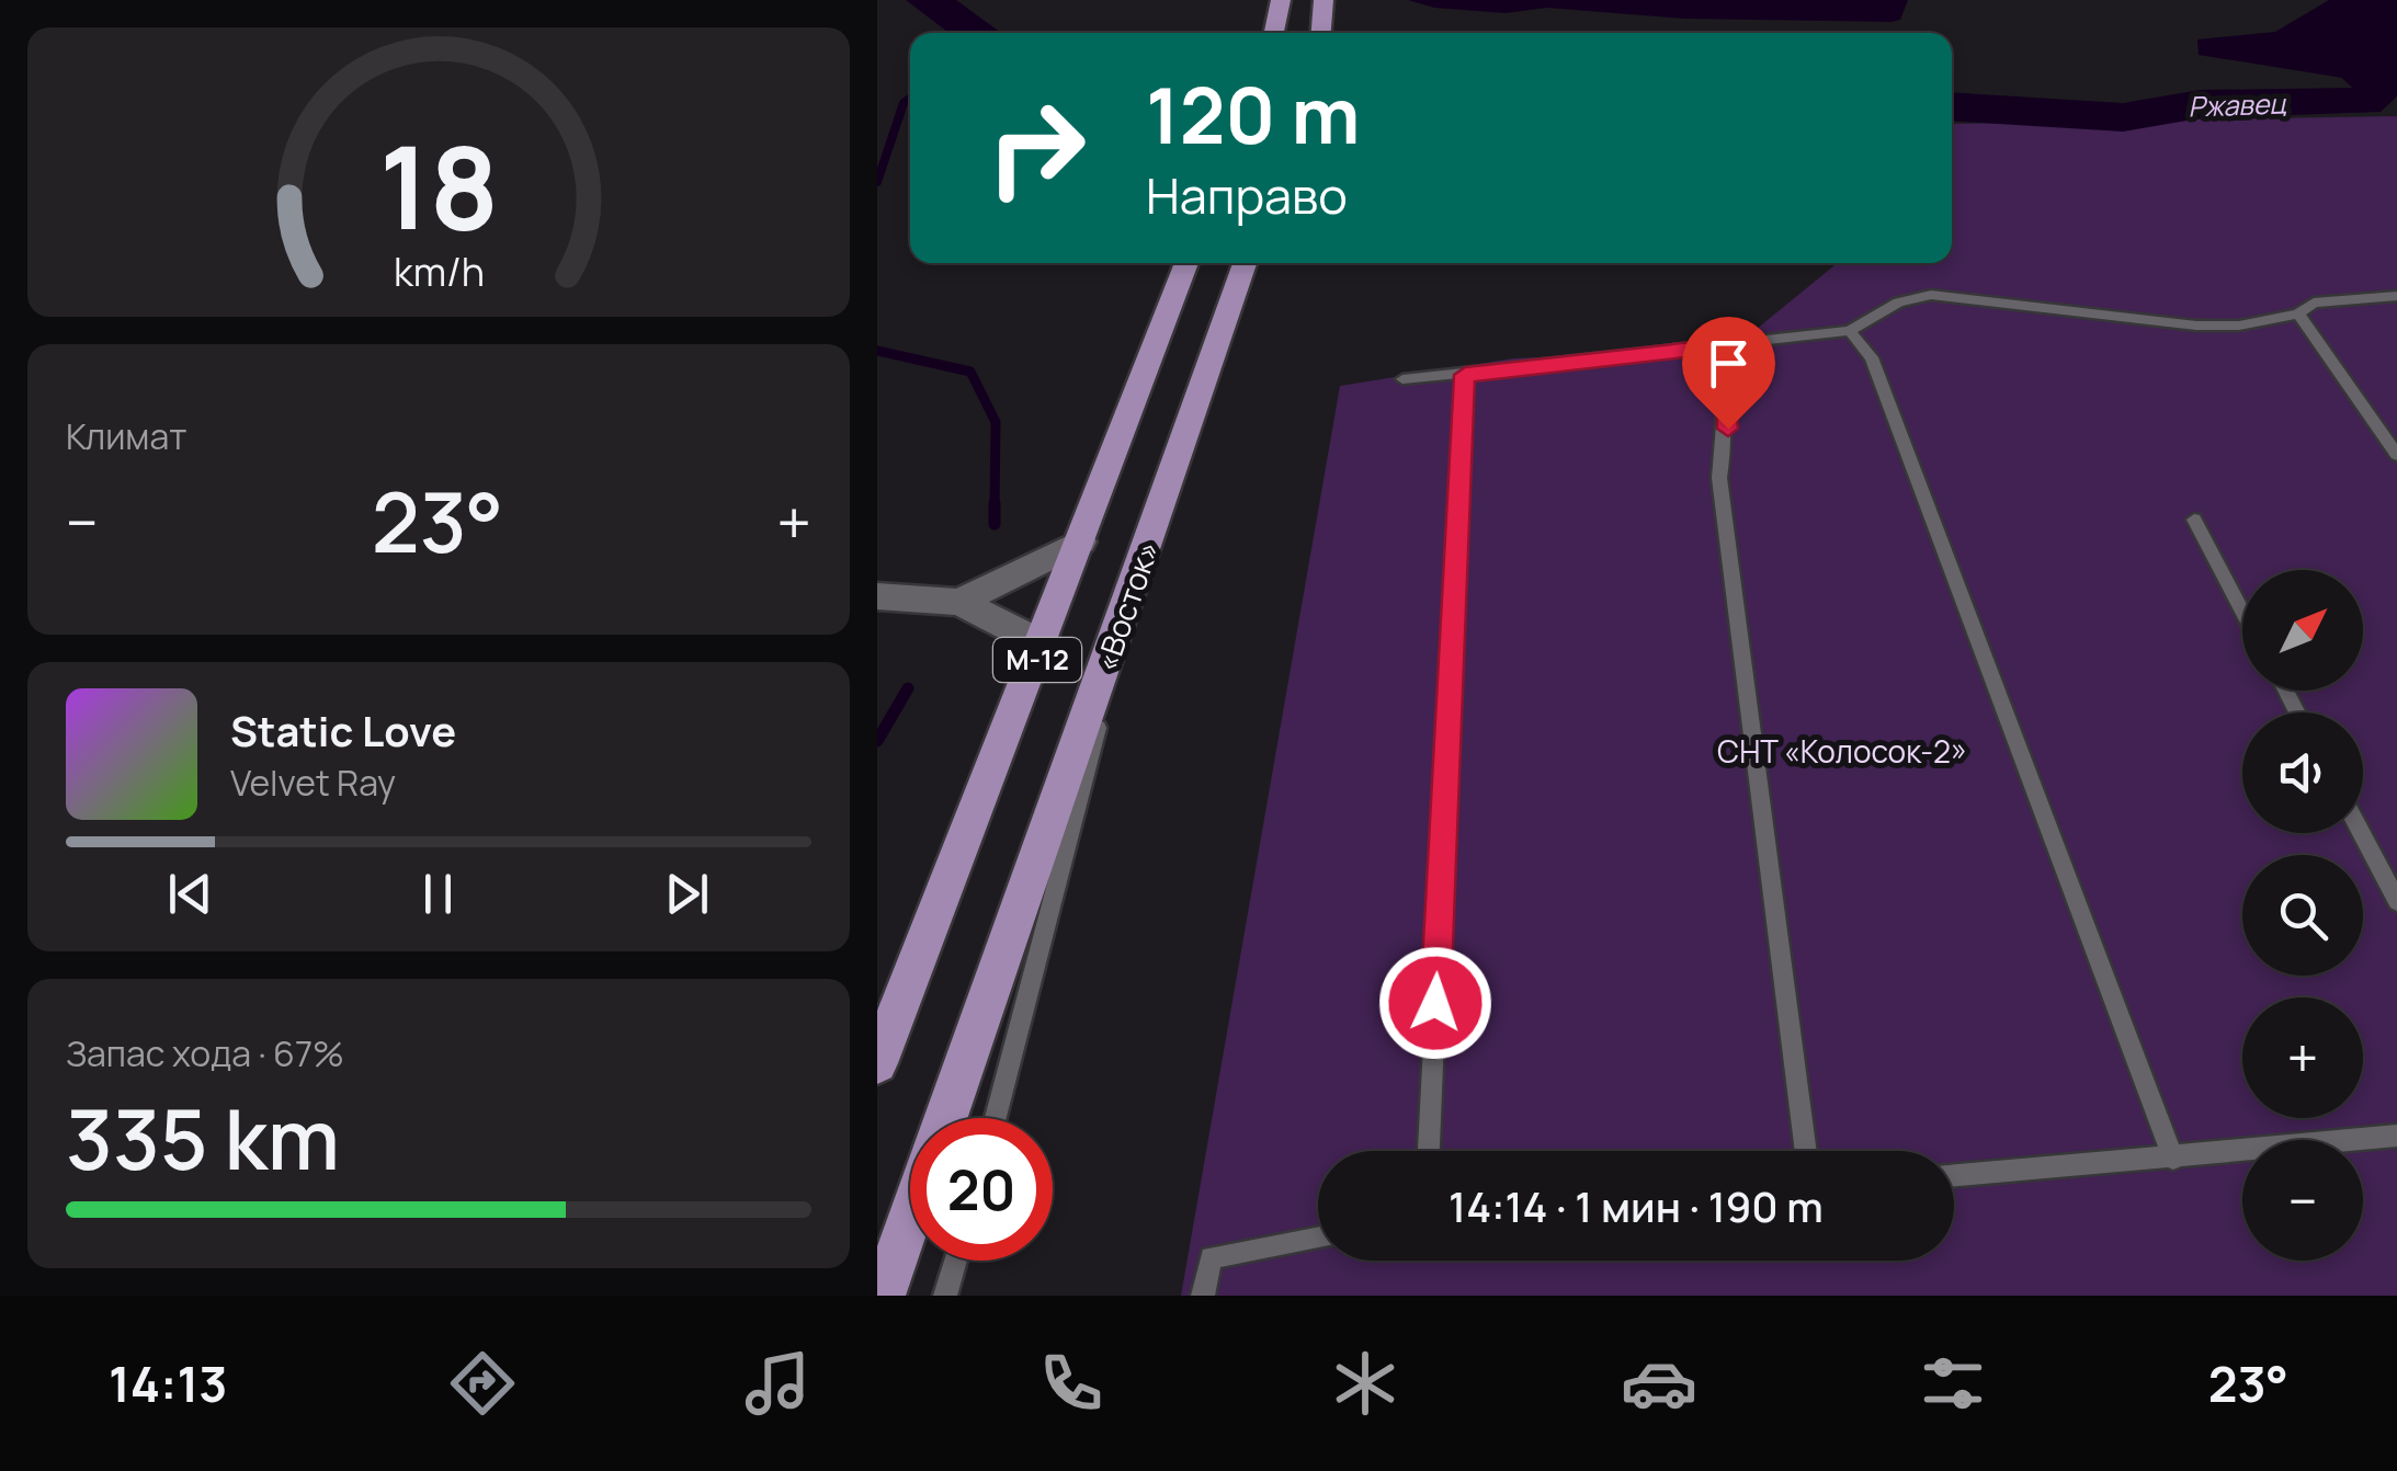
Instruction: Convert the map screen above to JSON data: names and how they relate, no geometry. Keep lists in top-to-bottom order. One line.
{"streets":{"main road":["«Восток»","М-12"]},"water":["Ржавец"],"parks":["СНТ «Колосок-2»"],"north":"top right","page":{"turn":["120 m","Направо"],"tile":["Климат",["Запас хода · 67%","335 km"]],"heat":["−","23°","+"],"map_buttons":["+","−"],"song":["Static Love","Velvet Ray"],"limit":"20","trip":"14:14 · 1 мин · 190 m","tabs":["14:13","23°"],"gauge":["18","km/h"]}}
